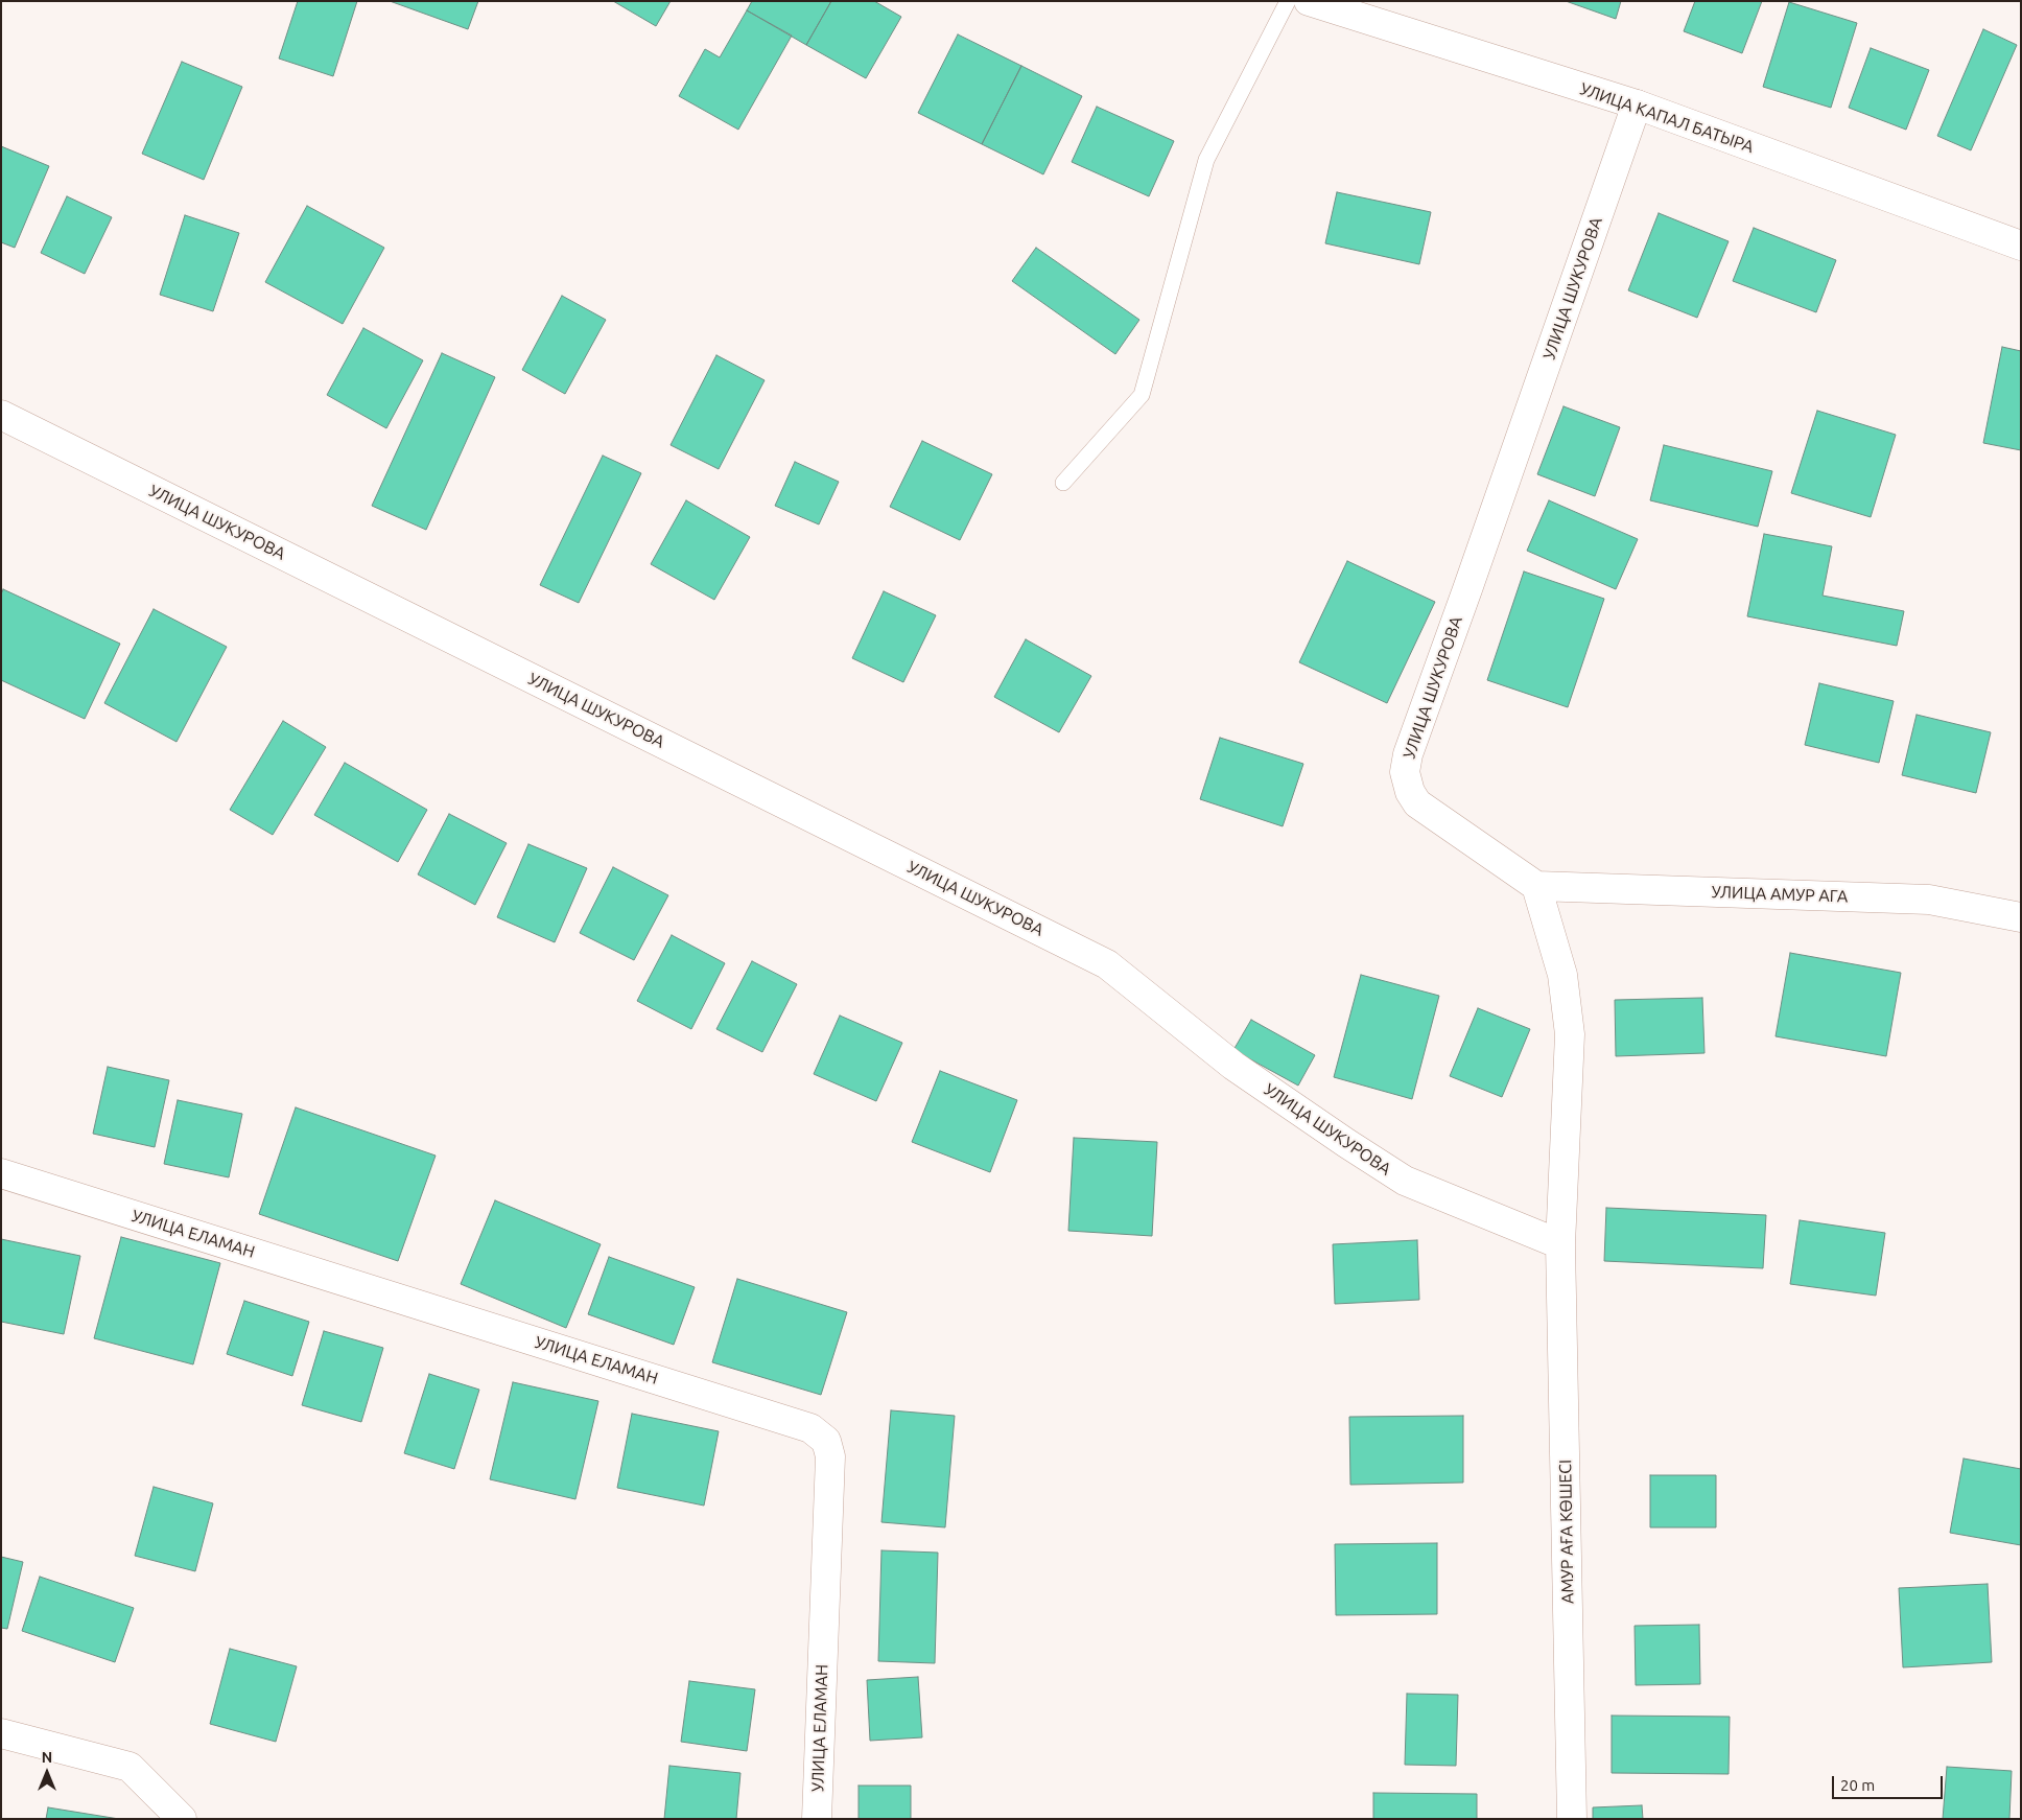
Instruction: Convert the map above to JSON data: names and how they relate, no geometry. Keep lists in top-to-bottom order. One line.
{"streets":{"street":["УЛИЦА КАПАЛ БАТЫРА","УЛИЦА ШУКУРОВА","УЛИЦА АМУР АГА","УЛИЦА ЕЛАМАН","АМУР АҒА КӨШЕСІ"]},"crossings":[["УЛИЦА КАПАЛ БАТЫРА","УЛИЦА ШУКУРОВА"],["УЛИЦА ШУКУРОВА","УЛИЦА АМУР АГА"],["УЛИЦА ШУКУРОВА","АМУР АҒА КӨШЕСІ"]],"scale_bar":"20 m","north":"top"}
